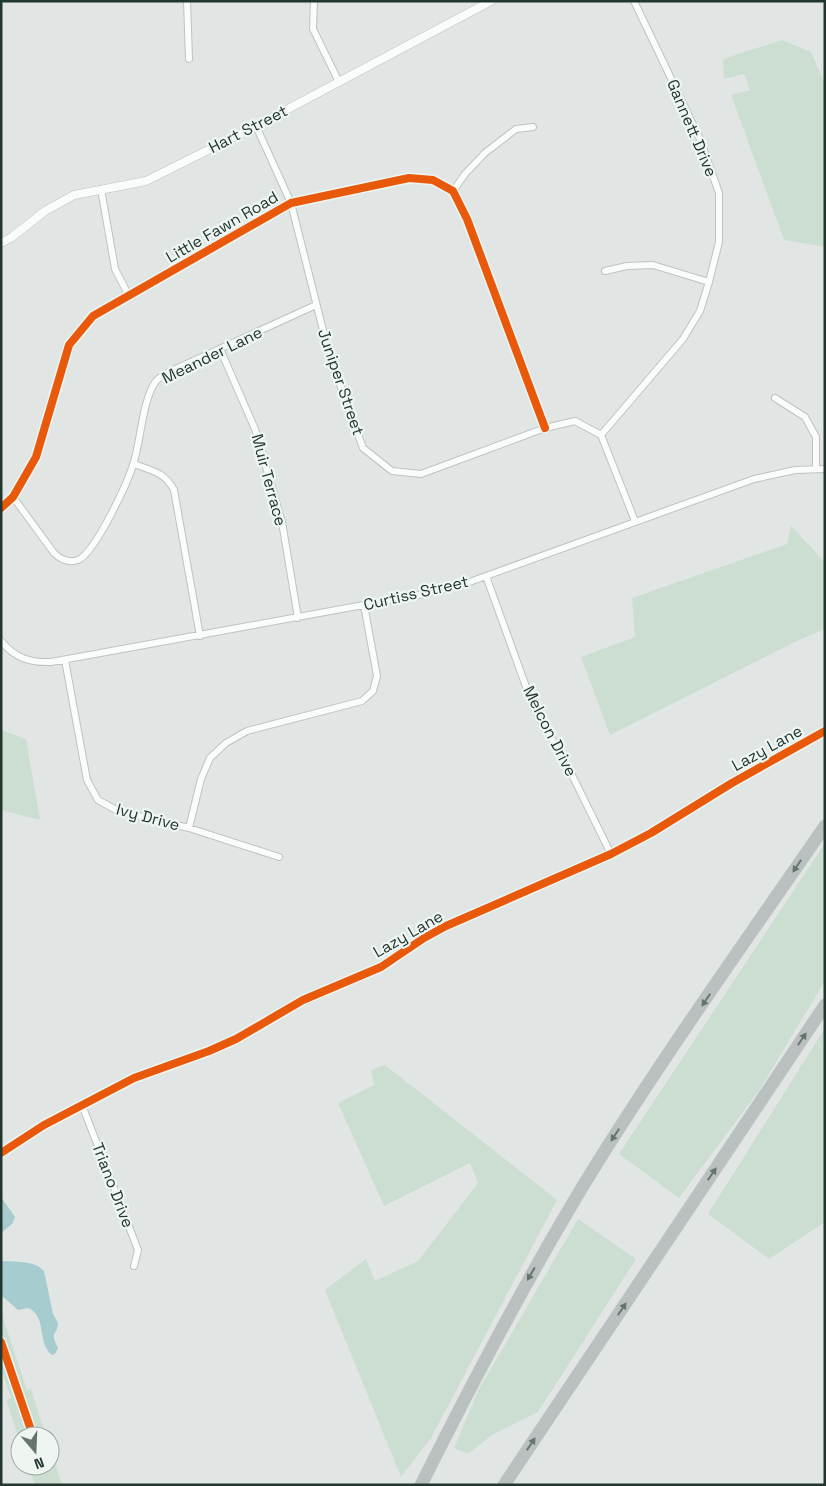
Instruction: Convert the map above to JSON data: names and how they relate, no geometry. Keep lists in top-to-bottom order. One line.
{"streets":{"street":["Gannett Drive","Hart Street","Little Fawn Road","Meander Lane","Juniper Street","Muir Terrace","Curtiss Street","Melcon Drive","Lazy Lane","Ivy Drive","Triano Drive"]},"crossings":[["Gannett Drive","Juniper Street"],["Hart Street","Juniper Street"],["Little Fawn Road","Meander Lane"],["Little Fawn Road","Juniper Street"],["Meander Lane","Juniper Street"],["Meander Lane","Muir Terrace"],["Muir Terrace","Curtiss Street"],["Curtiss Street","Melcon Drive"],["Curtiss Street","Ivy Drive"],["Melcon Drive","Lazy Lane"],["Lazy Lane","Triano Drive"]],"north":"bottom"}
